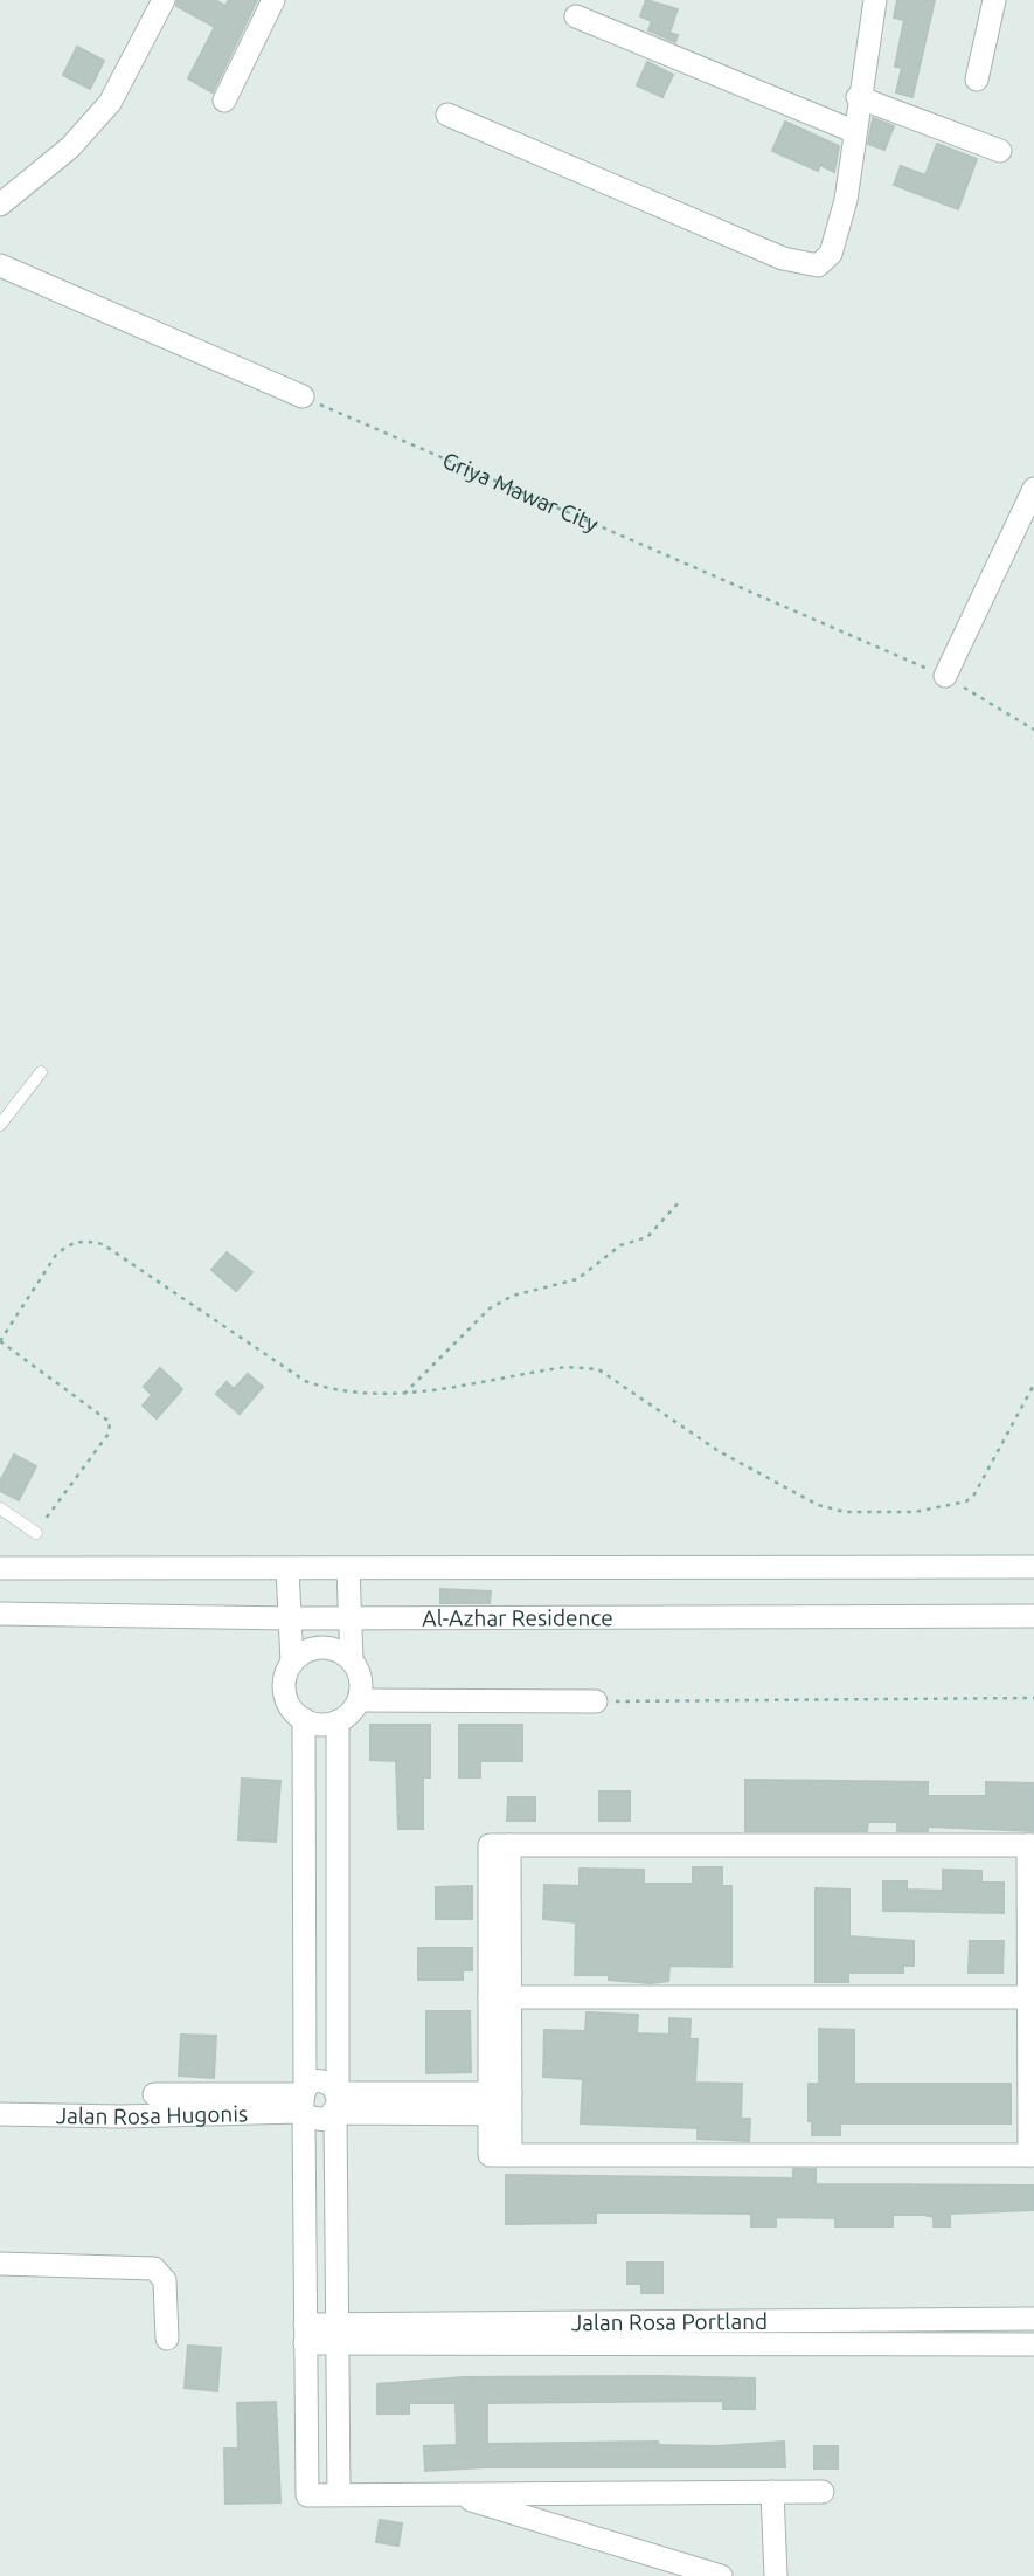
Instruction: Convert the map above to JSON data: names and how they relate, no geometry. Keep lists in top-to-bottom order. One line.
{"streets":{"street":["Al-Azhar Residence","Jalan Rosa Hugonis","Jalan Rosa Portland"],"path":["Griya Mawar City"]}}
